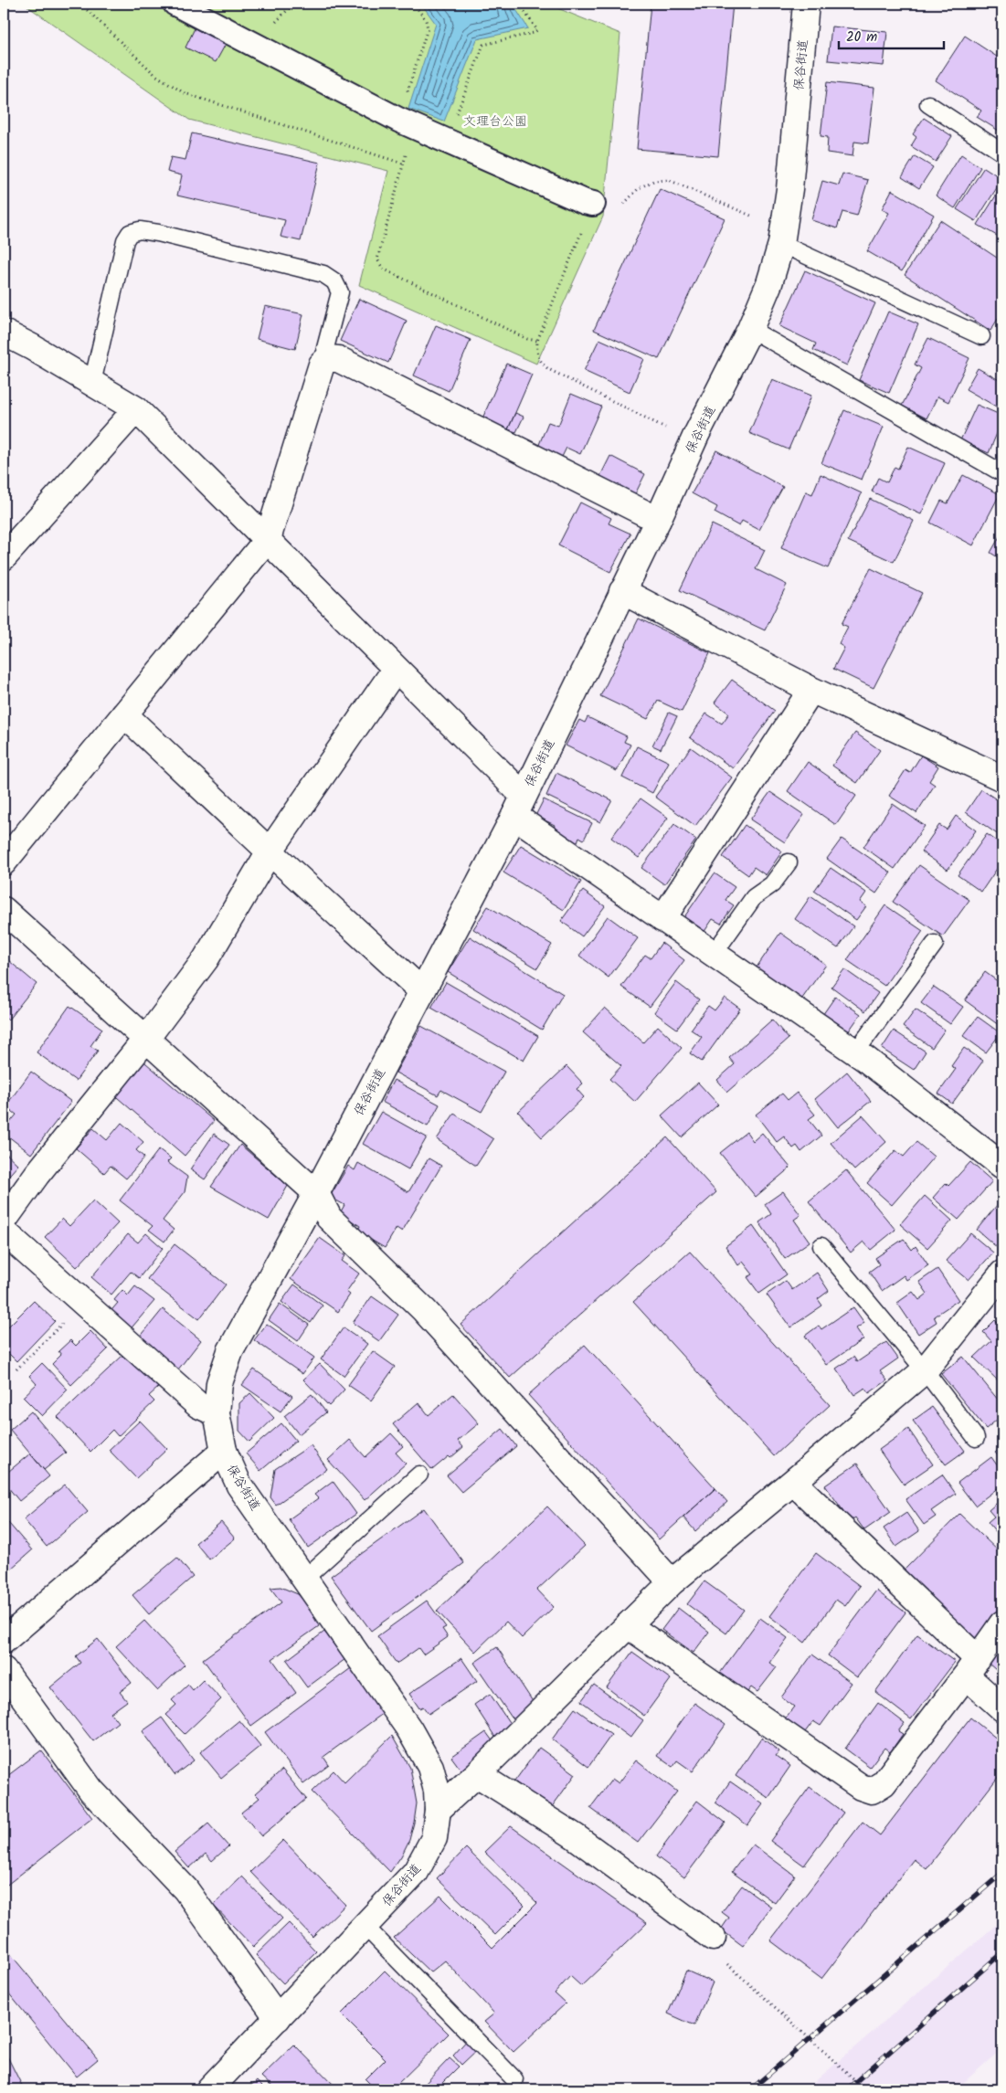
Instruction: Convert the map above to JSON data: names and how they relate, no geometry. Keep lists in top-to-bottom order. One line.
{"streets":{"street":["保谷街道"]},"parks":["文理台公園"],"scale_bar":"20 m"}
